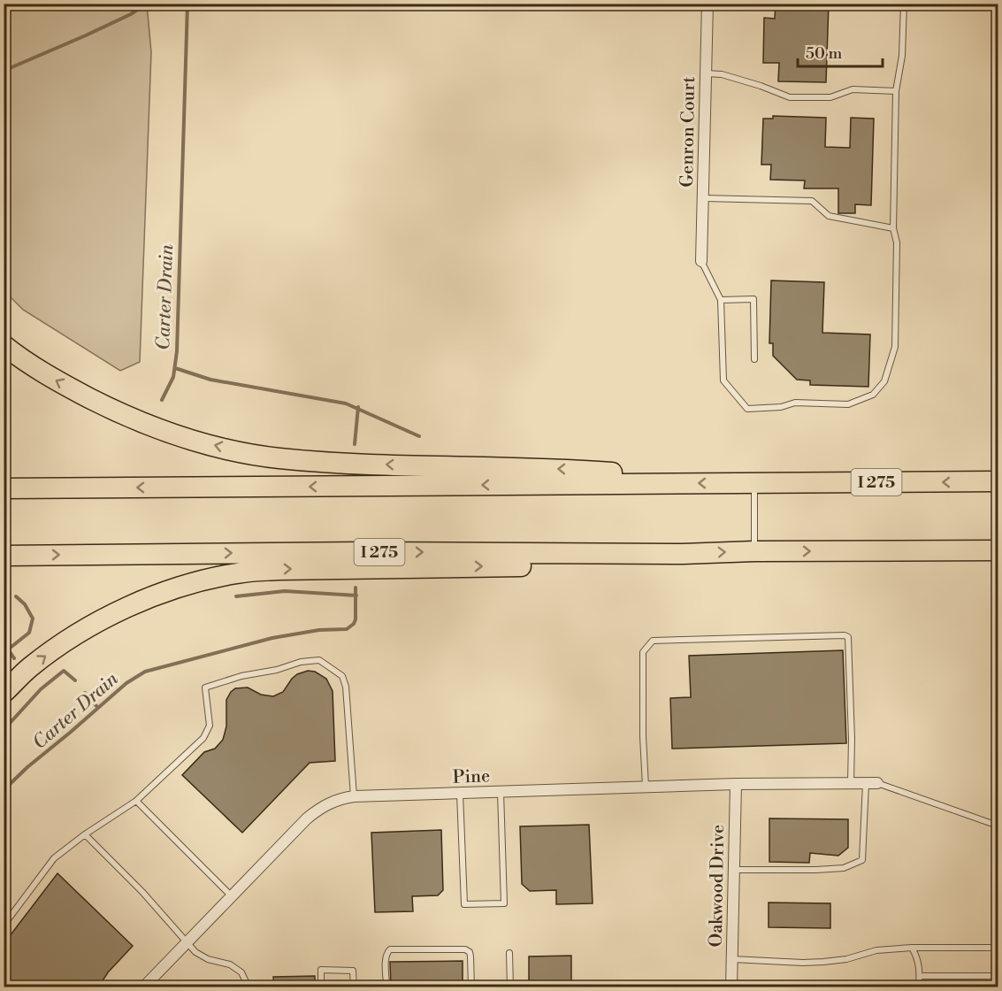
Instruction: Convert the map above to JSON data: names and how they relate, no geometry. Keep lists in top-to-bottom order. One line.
{"streets":{"highway":["I 275"],"street":["Genron Court","Pine","Oakwood Drive"]},"crossings":[["Pine","Oakwood Drive"]],"water":["Carter Drain"],"scale_bar":"50 m"}
